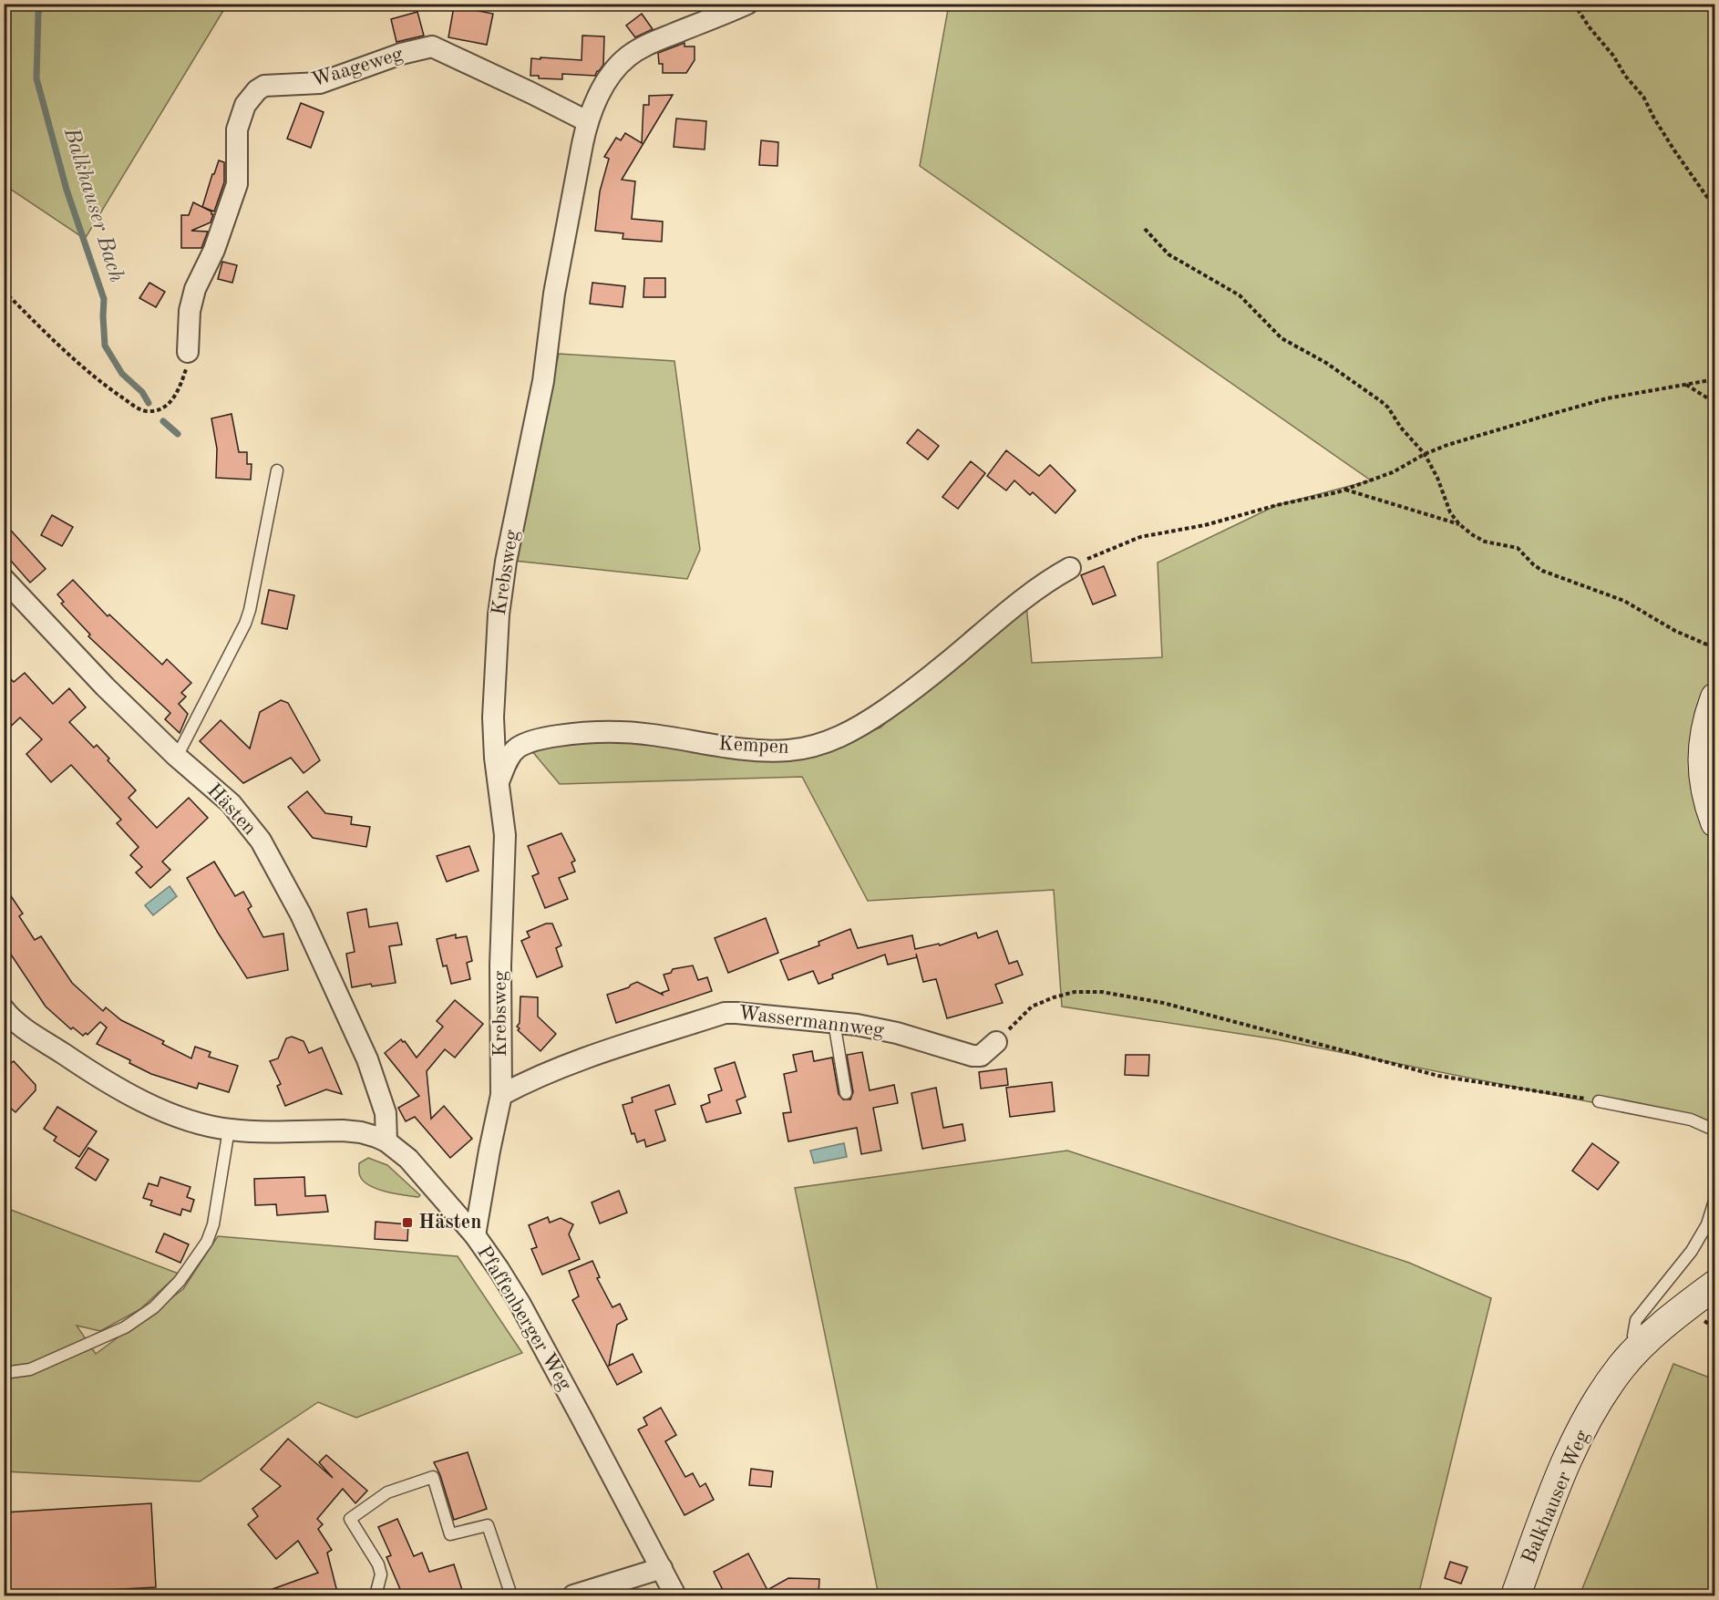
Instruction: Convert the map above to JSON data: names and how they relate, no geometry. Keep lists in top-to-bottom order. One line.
{"streets":{"main road":["Balkhauser Weg"],"street":["Waageweg","Krebsweg","Kempen","Hästen","Wassermannweg","Pfaffenberger Weg"]},"crossings":[["Waageweg","Krebsweg"],["Krebsweg","Kempen"],["Krebsweg","Wassermannweg"],["Krebsweg","Pfaffenberger Weg"],["Hästen","Pfaffenberger Weg"]],"water":["Balkhauser Bach"],"places":{"transit":["Hästen"]}}
